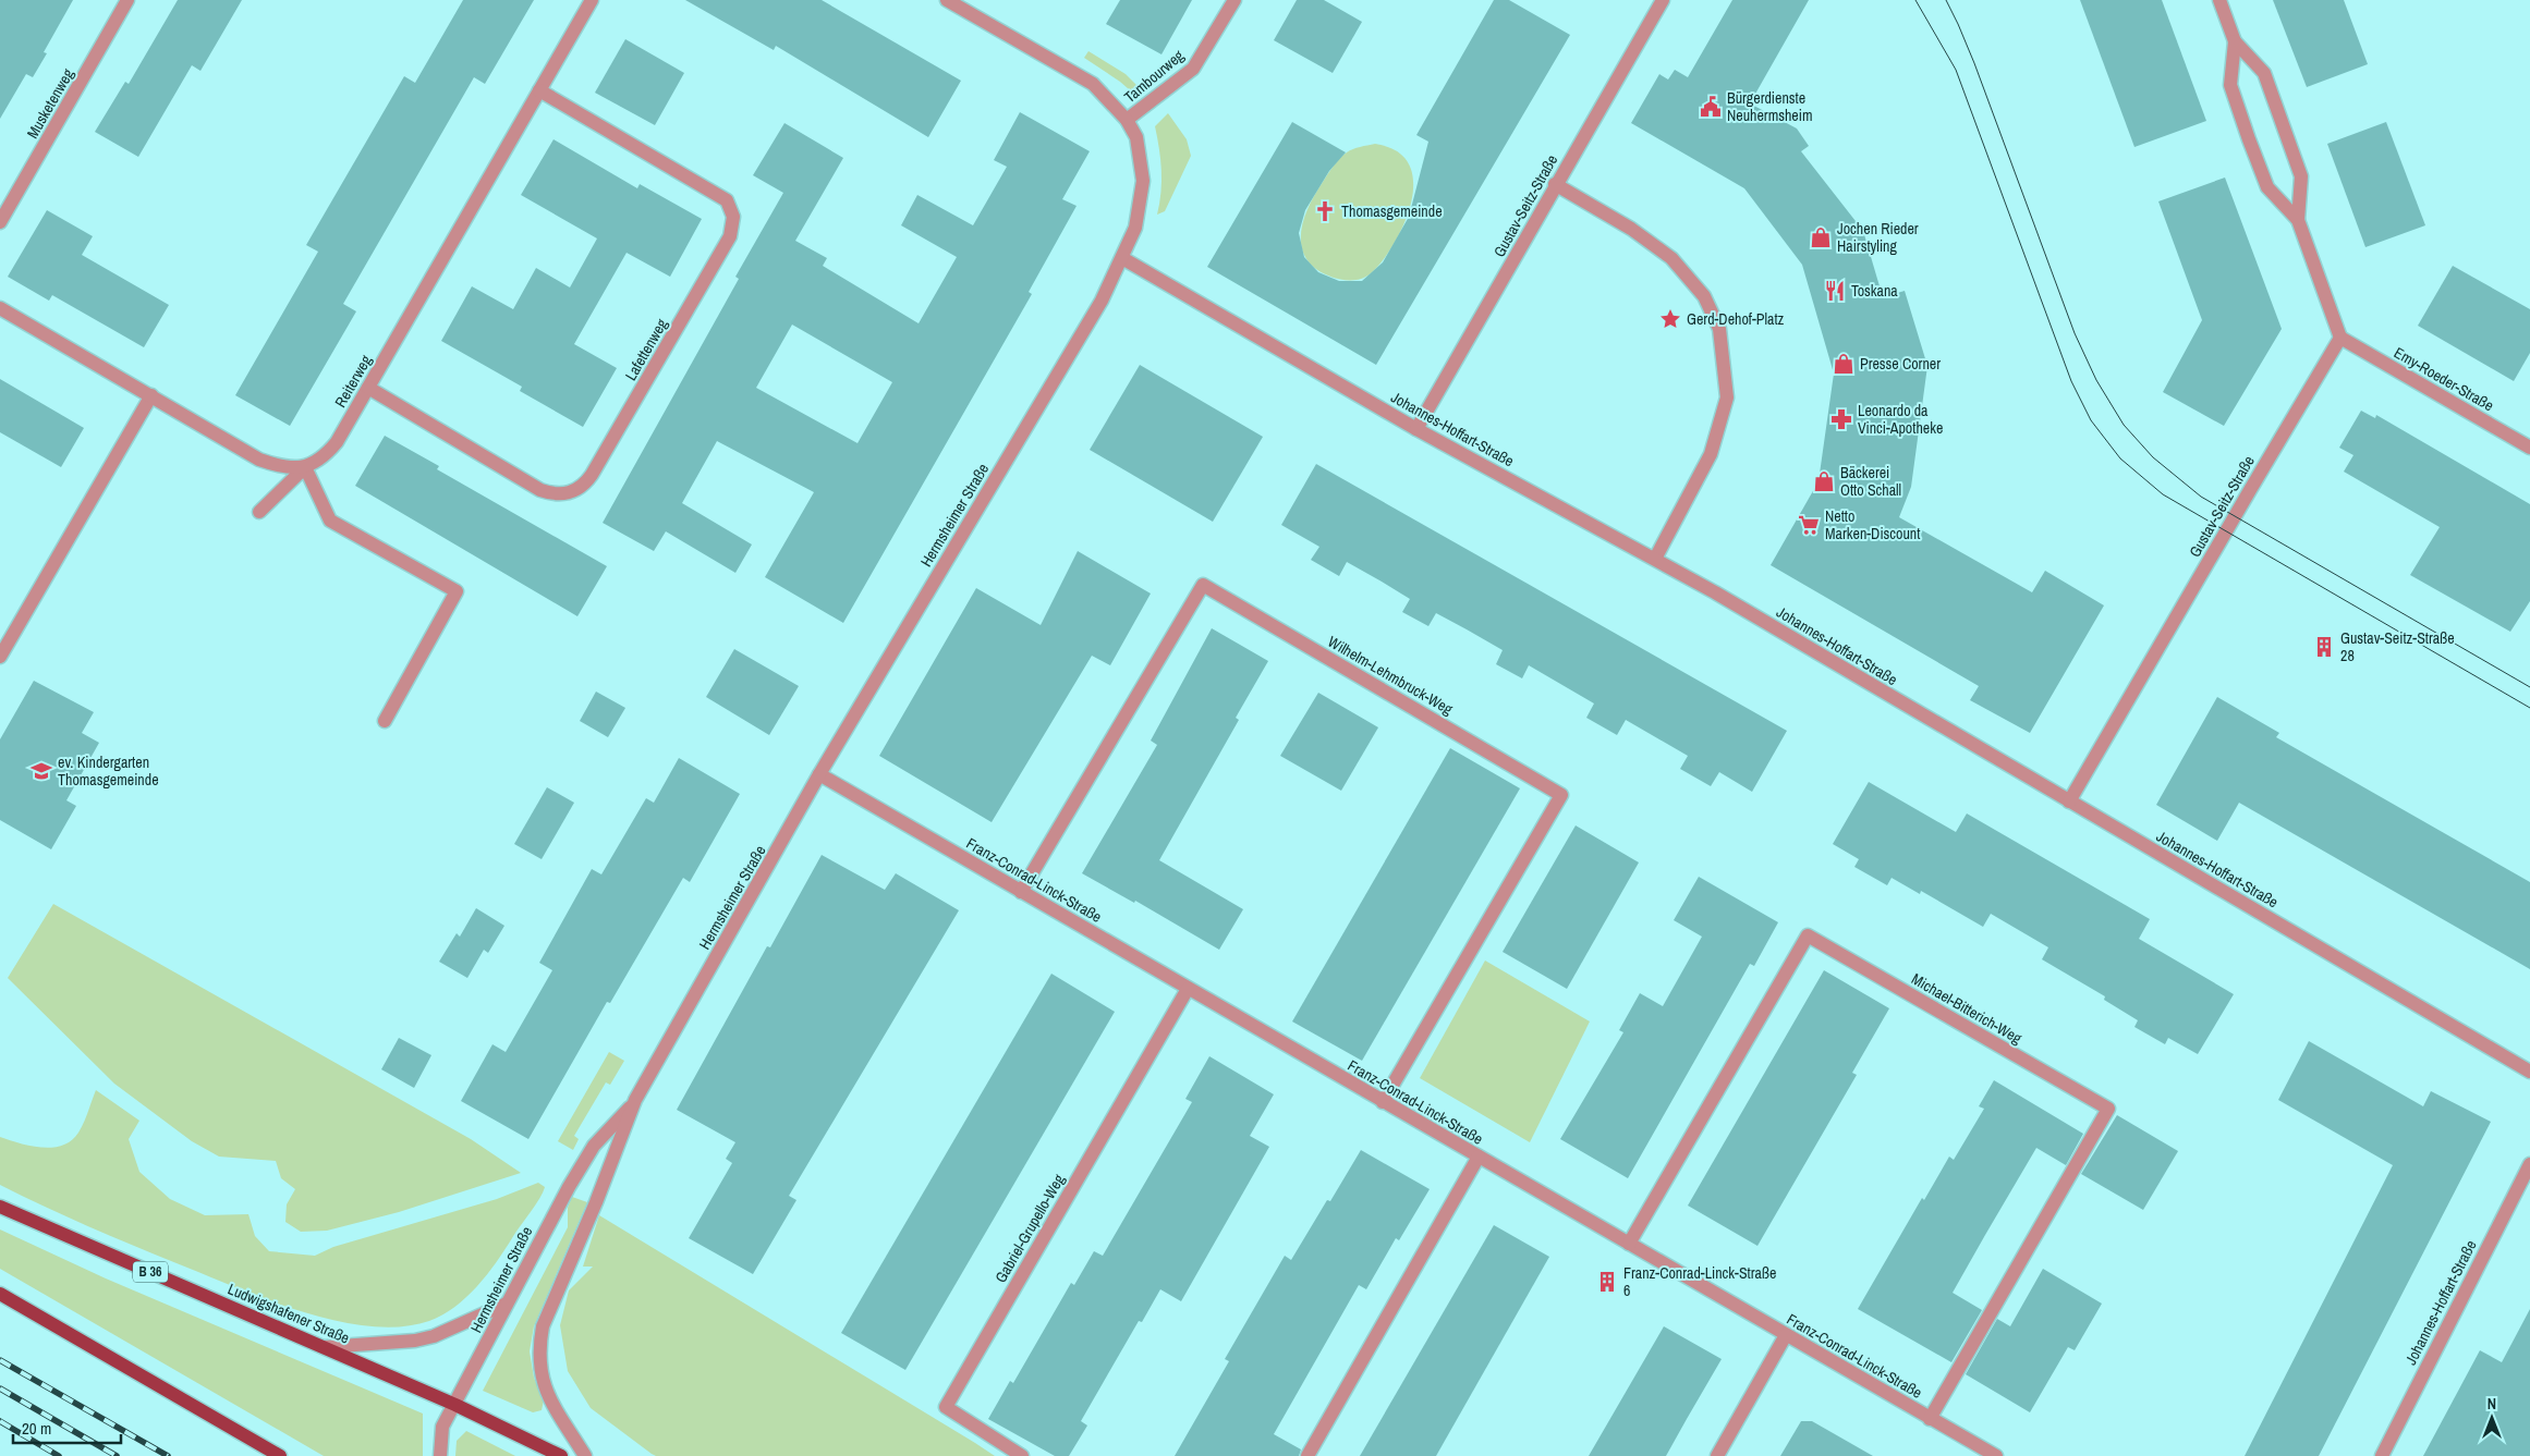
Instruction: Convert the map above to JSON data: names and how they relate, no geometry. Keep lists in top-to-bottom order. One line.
{"streets":{"main road":["B 36","Ludwigshafener Straße"],"street":["Tambourweg","Musketenweg","Gustav-Seitz-Straße","Lafettenweg","Emy-Roeder-Straße","Reiterweg","Johannes-Hoffart-Straße","Hermsheimer Straße","Wilhelm-Lehmbruck-Weg","Franz-Conrad-Linck-Straße","Michael-Bitterich-Weg","Gabriel-Grupello-Weg"]},"crossings":[["Tambourweg","Hermsheimer Straße"],["Gustav-Seitz-Straße","Emy-Roeder-Straße"],["Gustav-Seitz-Straße","Johannes-Hoffart-Straße"],["Lafettenweg","Reiterweg"],["Johannes-Hoffart-Straße","Hermsheimer Straße"],["Hermsheimer Straße","Franz-Conrad-Linck-Straße"],["Hermsheimer Straße","Ludwigshafener Straße"],["Wilhelm-Lehmbruck-Weg","Franz-Conrad-Linck-Straße"],["Franz-Conrad-Linck-Straße","Michael-Bitterich-Weg"],["Franz-Conrad-Linck-Straße","Gabriel-Grupello-Weg"]],"places":{"public building":["Bürgerdienste Neuhermsheim"],"church":["Thomasgemeinde"],"shop":["Jochen Rieder Hairstyling","Presse Corner","Bäckerei Otto Schall"],"restaurant":["Toskana"],"place":["Gerd-Dehof-Platz"],"pharmacy":["Leonardo da Vinci-Apotheke"],"supermarket":["Netto Marken-Discount"],"building":["Gustav-Seitz-Straße 28","Franz-Conrad-Linck-Straße 6"],"school or university":["ev. Kindergarten Thomasgemeinde"]},"scale_bar":"20 m","north":"top"}
